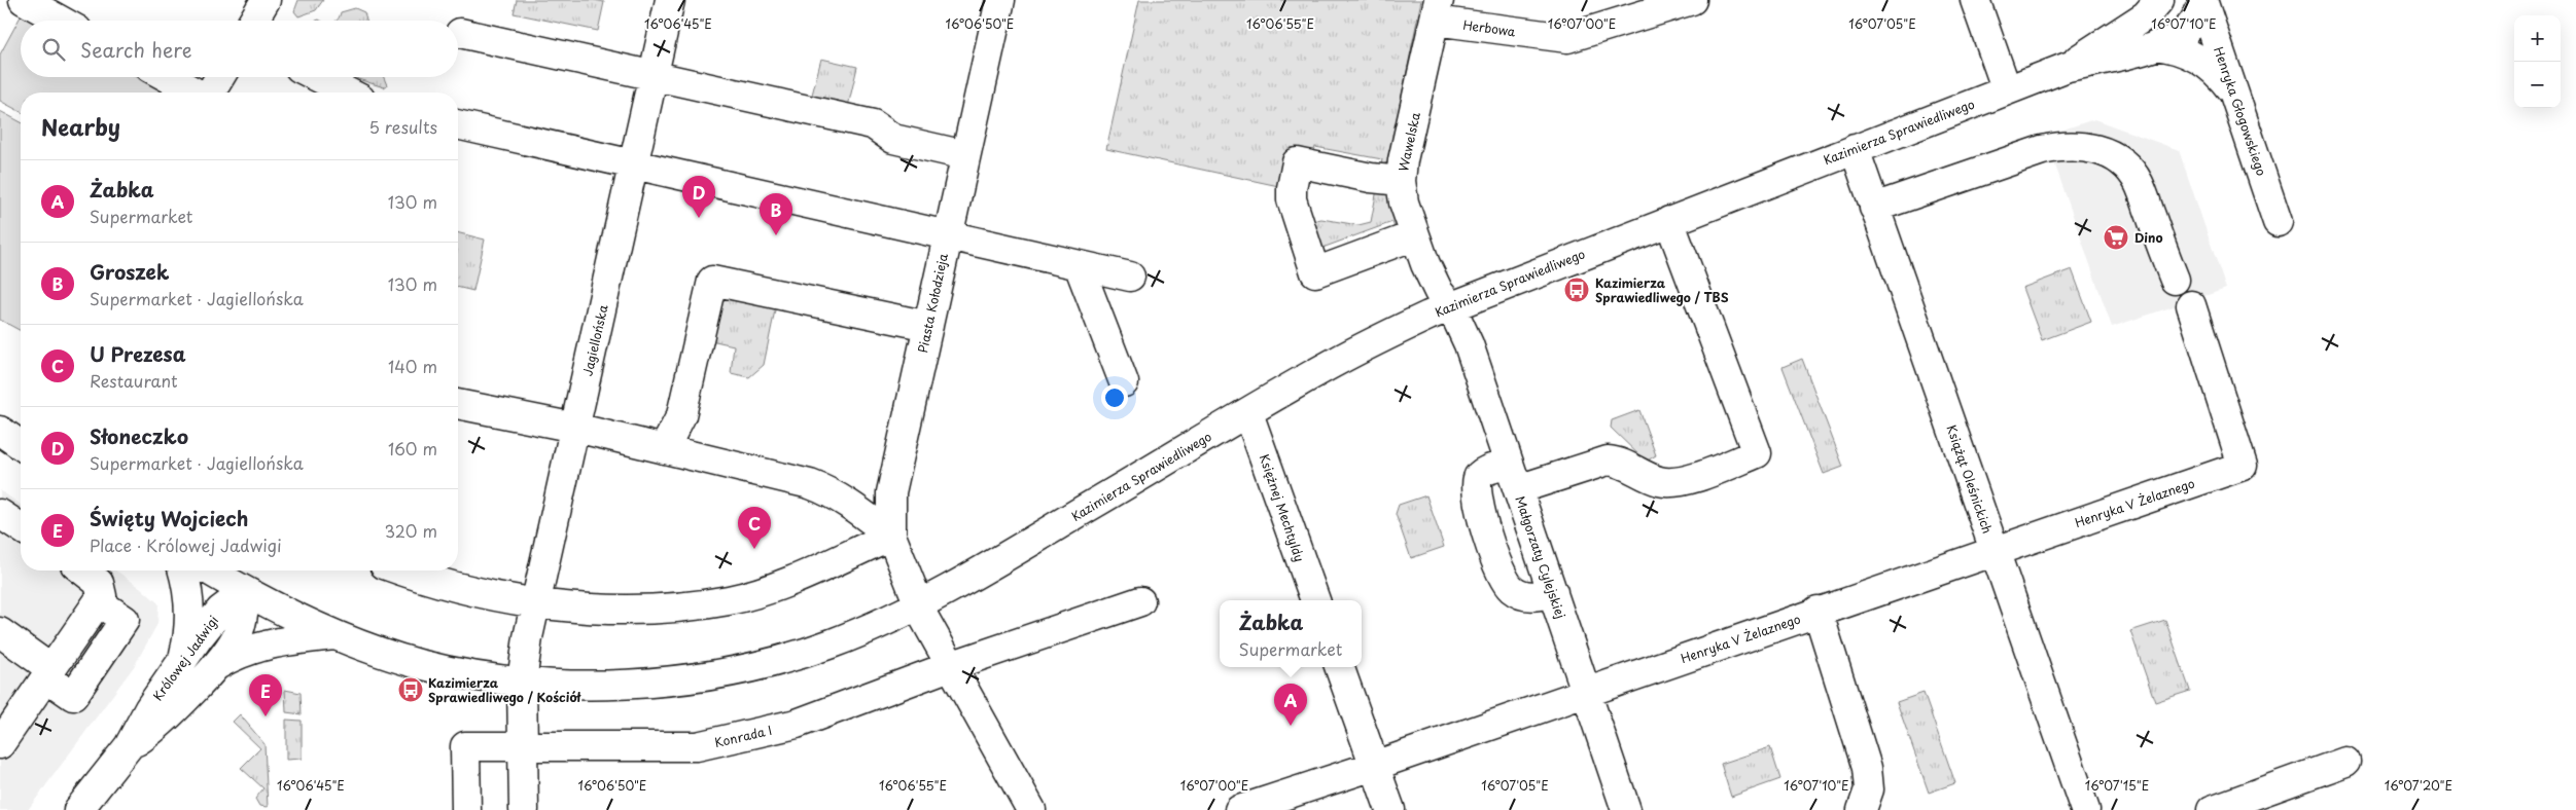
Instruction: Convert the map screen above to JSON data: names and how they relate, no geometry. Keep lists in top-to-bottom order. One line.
{"streets":{"street":["Herbowa","Henryka Głogowskiego","Kazimierza Sprawiedliwego","Wawelska","Piasta Kołodzieja","Jagiellońska","Książąt Oleśnickich","Henryka V Żelaznego","Księżnej Mechtyldy","Małgorzaty Cylejskiej","Królowej Jadwigi","Konrada I"]},"crossings":[["Herbowa","Wawelska"],["Henryka Głogowskiego","Kazimierza Sprawiedliwego"],["Kazimierza Sprawiedliwego","Wawelska"],["Kazimierza Sprawiedliwego","Piasta Kołodzieja"],["Kazimierza Sprawiedliwego","Jagiellońska"],["Kazimierza Sprawiedliwego","Książąt Oleśnickich"],["Kazimierza Sprawiedliwego","Księżnej Mechtyldy"],["Kazimierza Sprawiedliwego","Małgorzaty Cylejskiej"],["Kazimierza Sprawiedliwego","Królowej Jadwigi"],["Wawelska","Małgorzaty Cylejskiej"],["Książąt Oleśnickich","Henryka V Żelaznego"],["Henryka V Żelaznego","Małgorzaty Cylejskiej"]],"places":{"supermarket":["Dino"],"bus stop":["Kazimierza Sprawiedliwego / TBS","Kazimierza Sprawiedliwego / Kościół"]},"page":{"map_buttons":["+","−"],"search":"Search here","heading":["Nearby","5 results"],"list":[{"mark":"A","name":"Żabka","note":"Supermarket","value":"130 m"},{"mark":"B","name":"Groszek","note":"Supermarket · Jagiellońska","value":"130 m"},{"mark":"C","name":"U Prezesa","note":"Restaurant","value":"140 m"},{"mark":"D","name":"Słoneczko","note":"Supermarket · Jagiellońska","value":"160 m"},{"mark":"E","name":"Święty Wojciech","note":"Place · Królowej Jadwigi","value":"320 m"}],"pins":["D","B","C","E","A"],"popup":["Żabka","Supermarket"]},"coordinates":["16°06'45\"E","16°06'50\"E","16°06'55\"E","16°07'00\"E","16°07'05\"E","16°07'10\"E","16°07'15\"E","16°07'20\"E"]}
